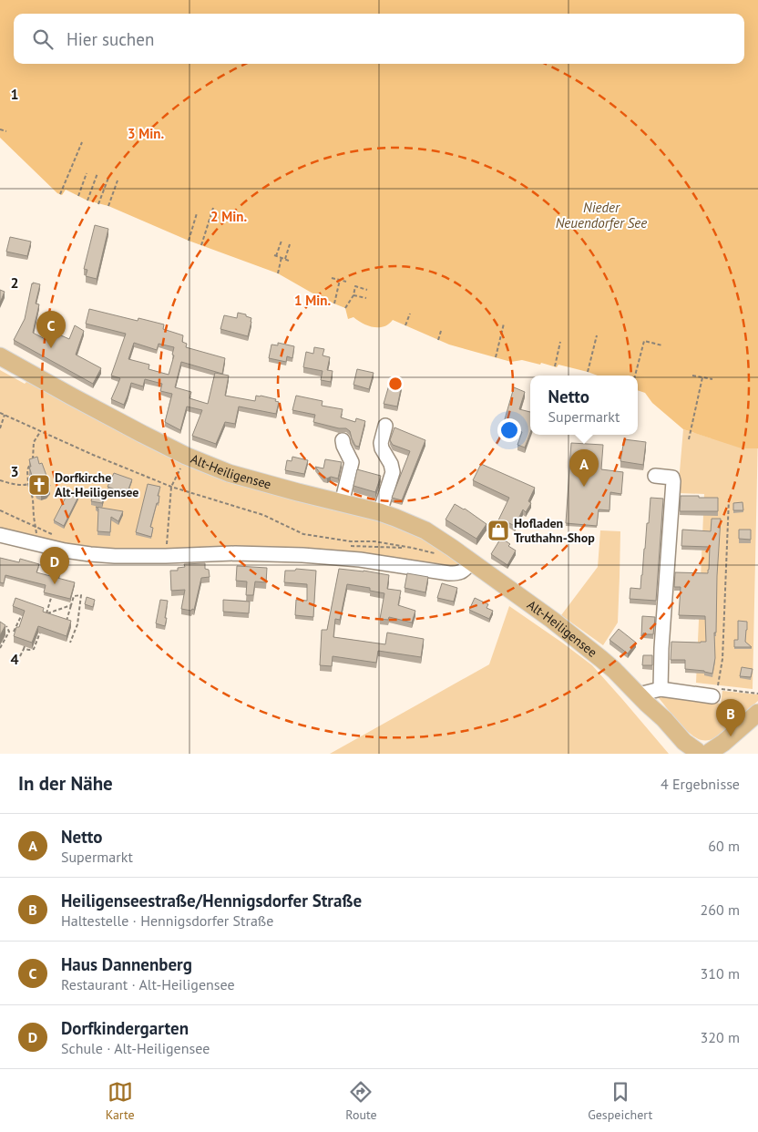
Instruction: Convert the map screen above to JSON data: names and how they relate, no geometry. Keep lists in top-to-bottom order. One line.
{"streets":{"main road":["Alt-Heiligensee"]},"water":["Nieder Neuendorfer See"],"places":{"church":["Dorfkirche Alt-Heiligensee"],"shop":["Hofladen Truthahn-Shop"]},"page":{"search":"Hier suchen","pins":["C","A","D","B"],"popup":["Netto","Supermarkt"],"heading":["In der Nähe","4 Ergebnisse"],"list":[{"mark":"A","name":"Netto","note":"Supermarkt","value":"60 m"},{"mark":"B","name":"Heiligenseestraße/Hennigsdorfer Straße","note":"Haltestelle · Hennigsdorfer Straße","value":"260 m"},{"mark":"C","name":"Haus Dannenberg","note":"Restaurant · Alt-Heiligensee","value":"310 m"},{"mark":"D","name":"Dorfkindergarten","note":"Schule · Alt-Heiligensee","value":"320 m"}],"nav":["Karte","Route","Gespeichert"]},"grid":{"rows":["1","2","3","4"]},"rings":["3 Min.","2 Min.","1 Min."]}
